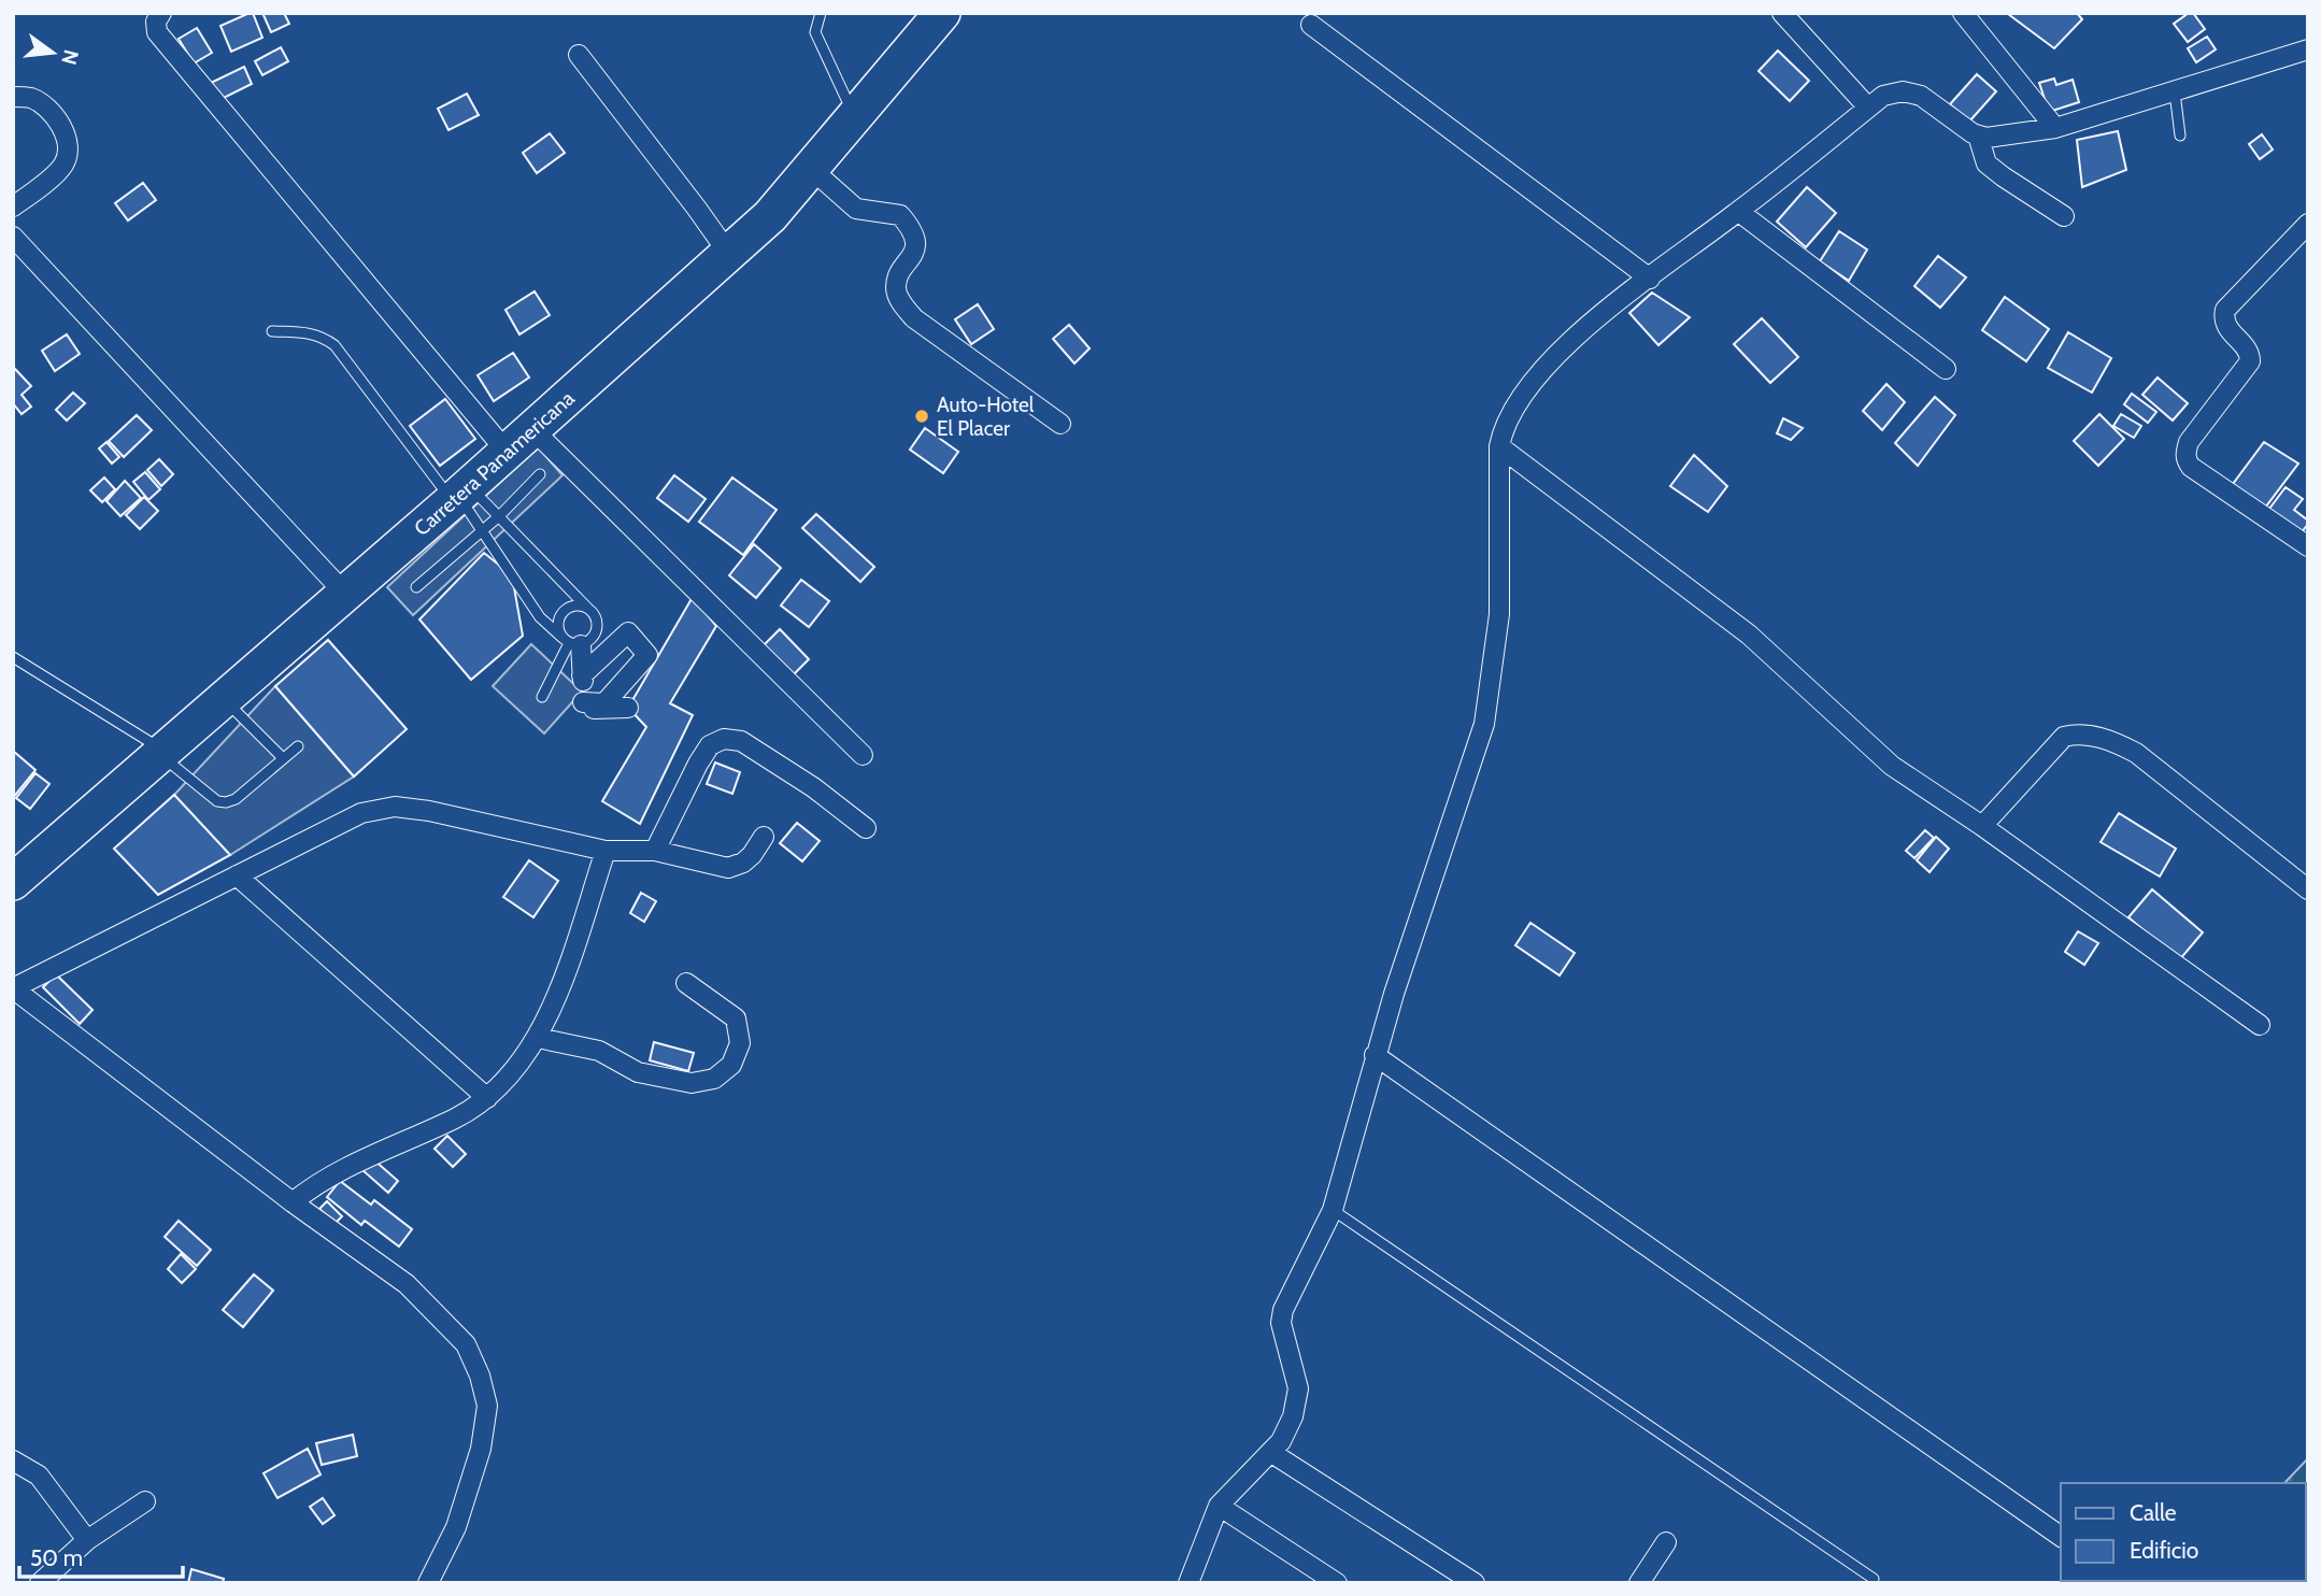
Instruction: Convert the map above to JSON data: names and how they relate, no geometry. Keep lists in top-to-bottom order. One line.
{"streets":{"highway":["Carretera Panamericana"]},"places":["Auto-Hotel El Placer"],"legend":["Calle","Edificio"],"scale_bar":"50 m","north":"right"}
